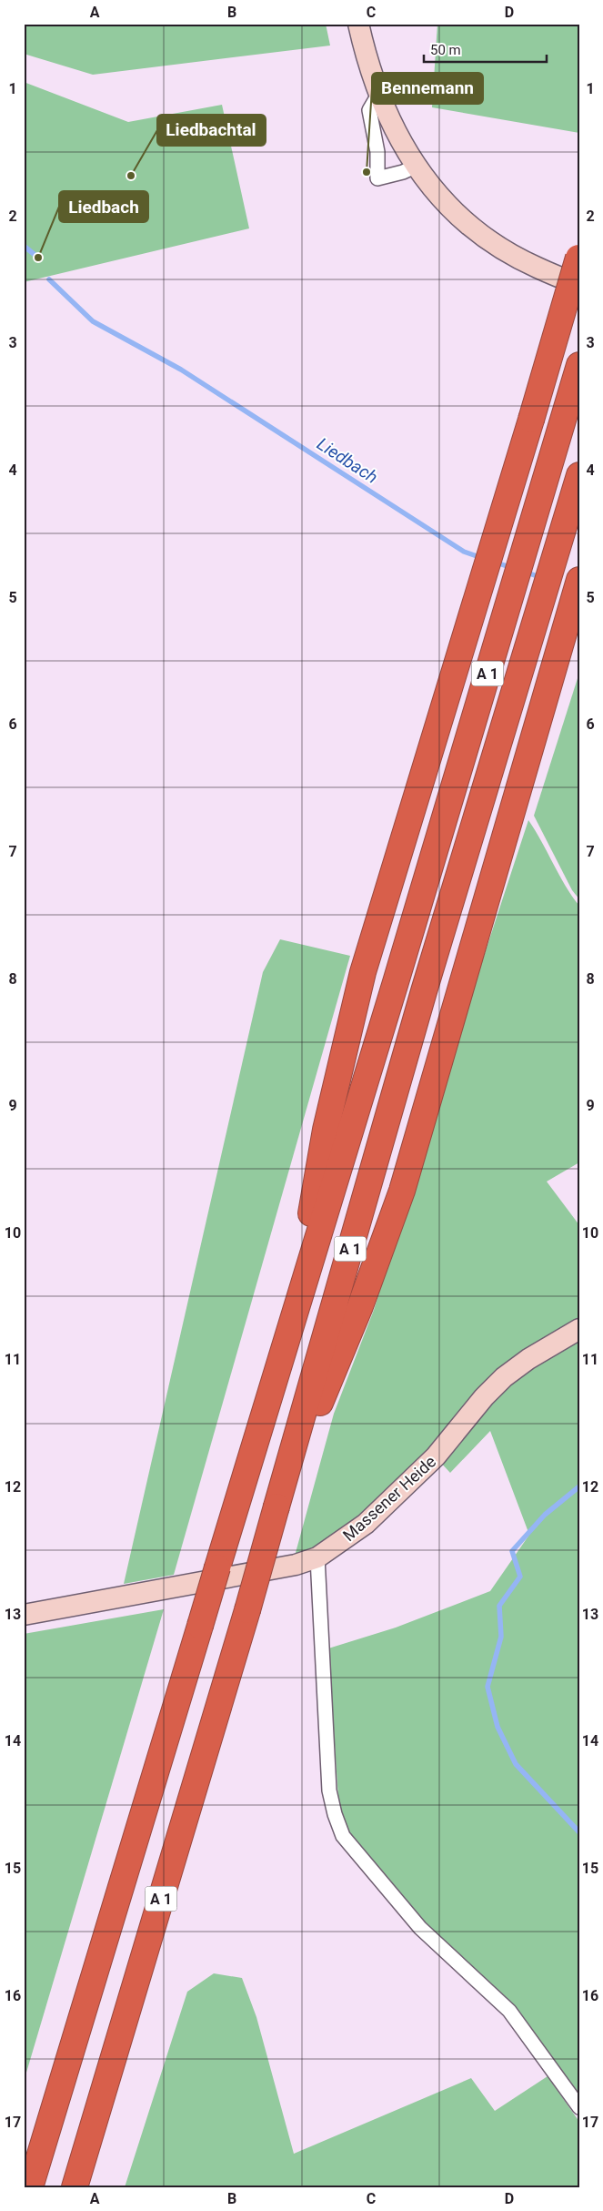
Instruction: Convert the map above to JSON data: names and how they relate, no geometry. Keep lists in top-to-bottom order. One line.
{"streets":{"highway":["A 1"],"street":["Massener Heide"]},"water":["Liedbach"],"places":["Bennemann","Liedbachtal","Liedbach"],"scale_bar":"50 m","grid":{"columns":["A","B","C","D"],"rows":["1","2","3","4","5","6","7","8","9","10","11","12","13","14","15","16","17"]}}
